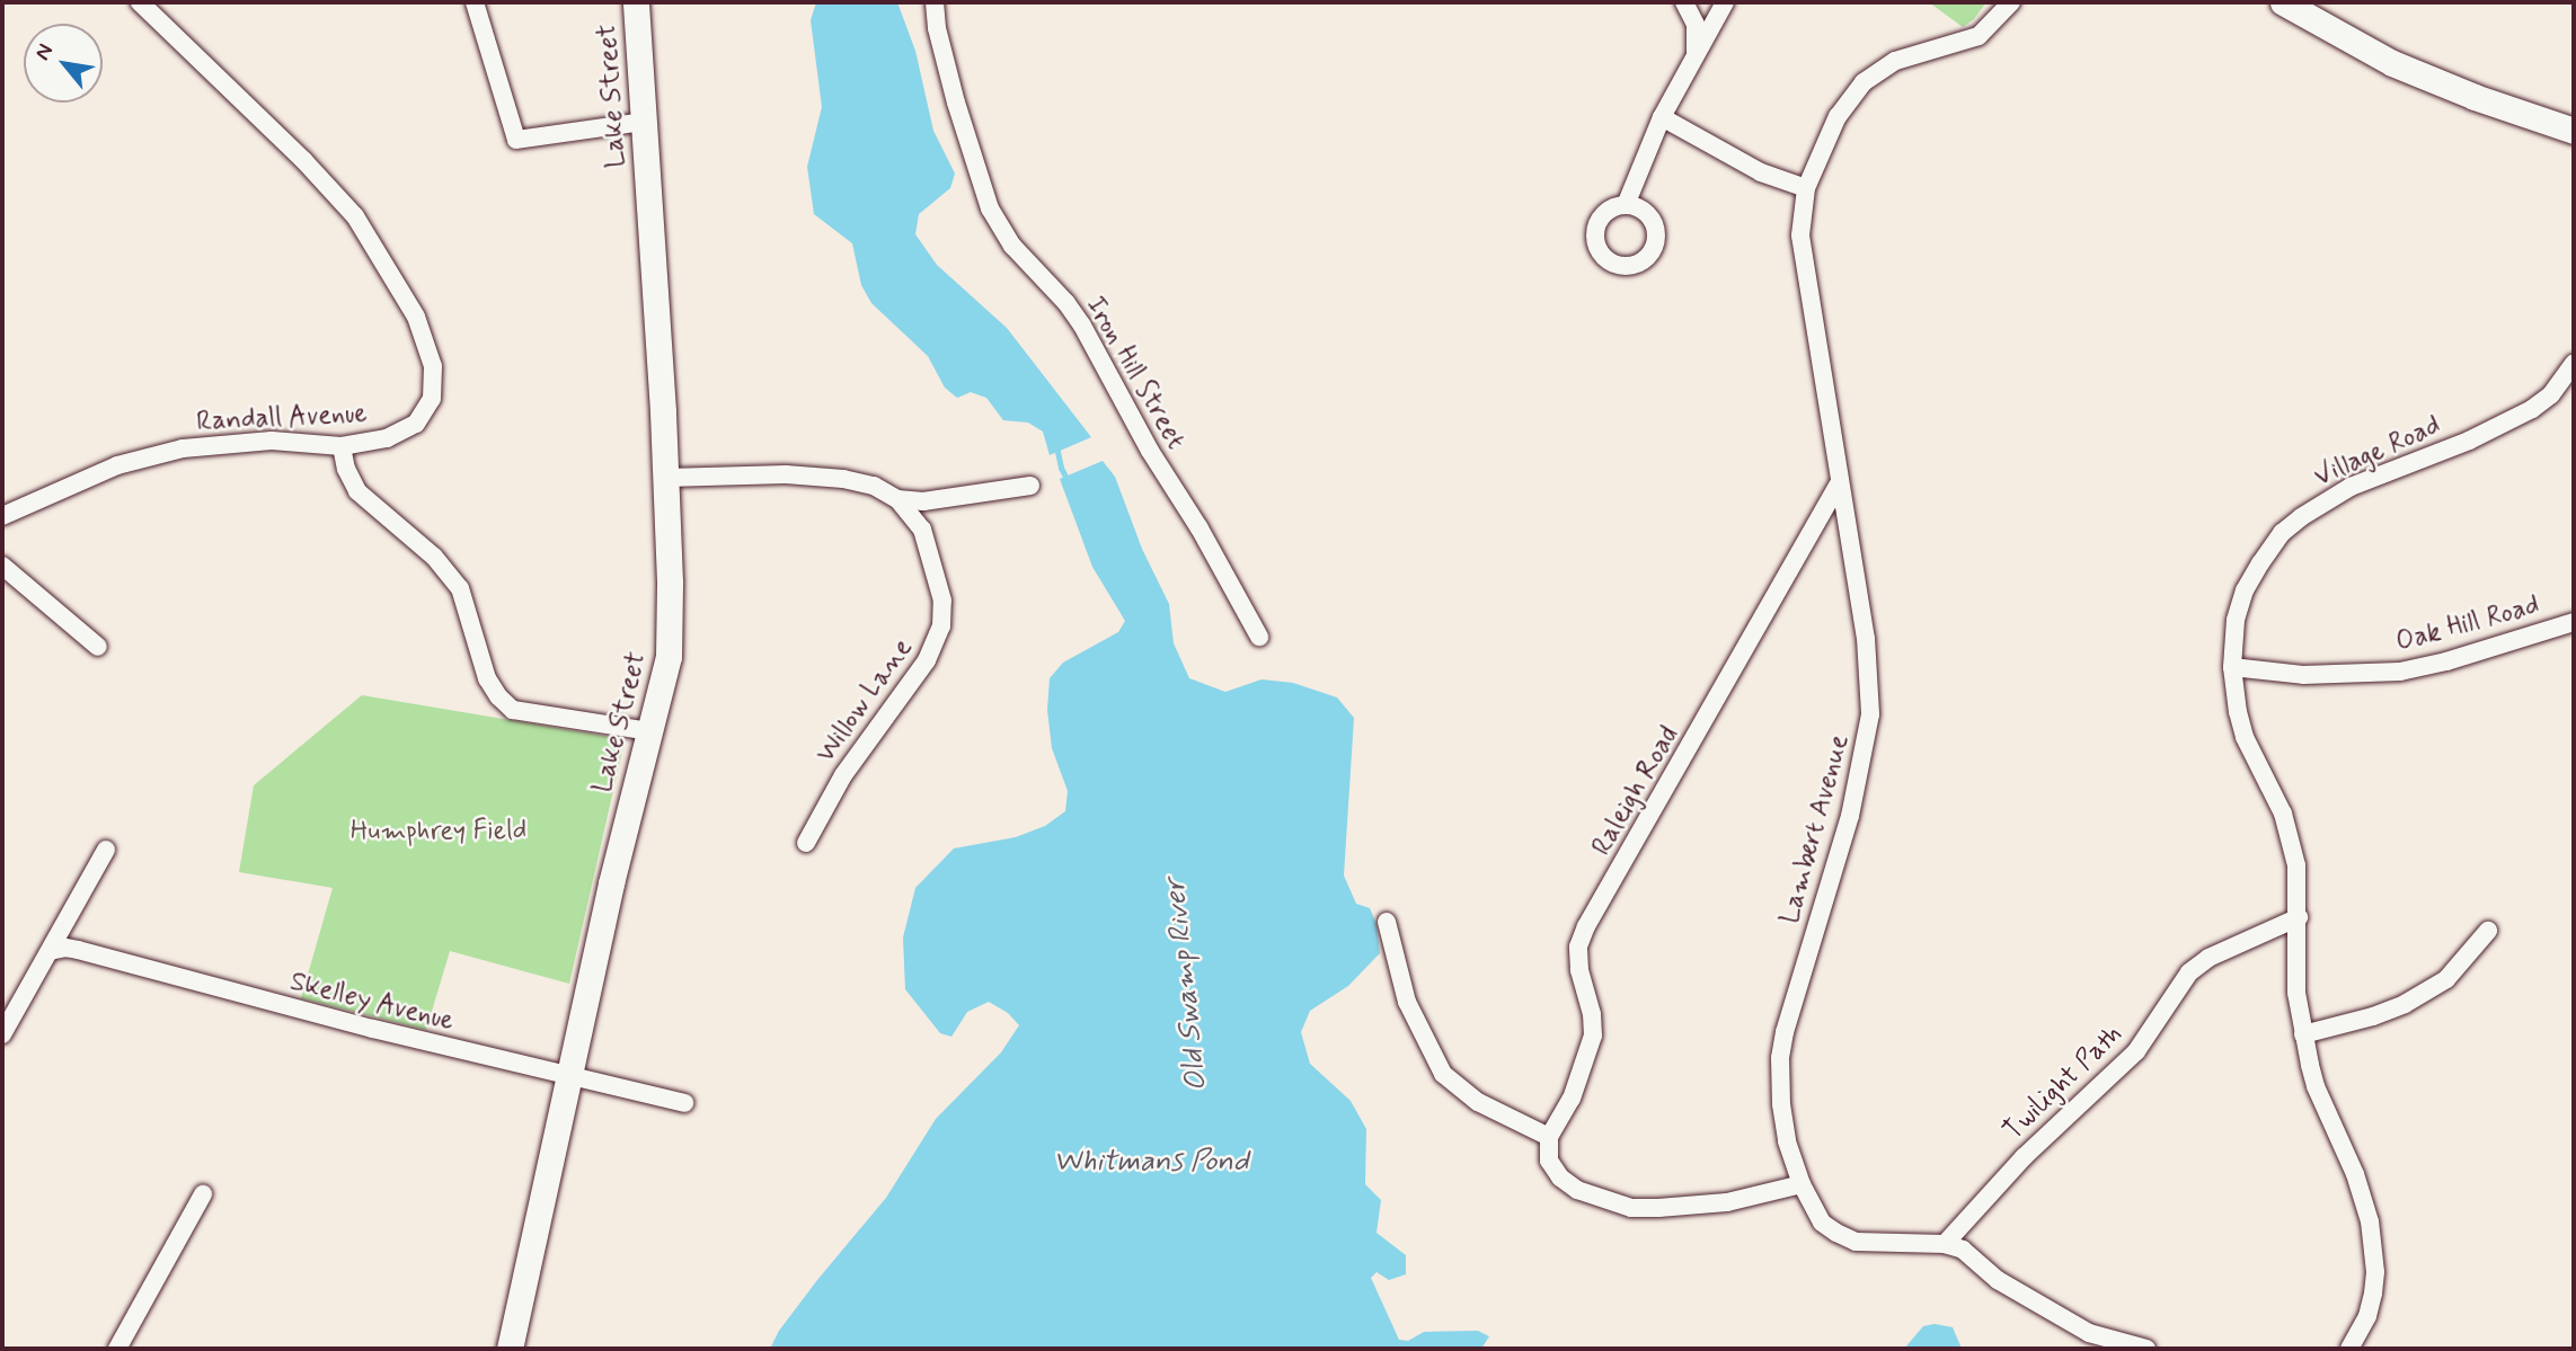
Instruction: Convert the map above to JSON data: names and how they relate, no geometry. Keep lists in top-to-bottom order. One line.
{"streets":{"street":["Lake Street","Iron Hill Street","Randall Avenue","Village Road","Oak Hill Road","Willow Lane","Raleigh Road","Lambert Avenue","Skelley Avenue","Twilight Path"]},"crossings":[["Lake Street","Skelley Avenue"],["Village Road","Oak Hill Road"],["Village Road","Twilight Path"],["Raleigh Road","Lambert Avenue"],["Lambert Avenue","Twilight Path"]],"water":["Old Swamp River","Whitmans Pond"],"parks":["Humphrey Field"],"north":"top left"}
